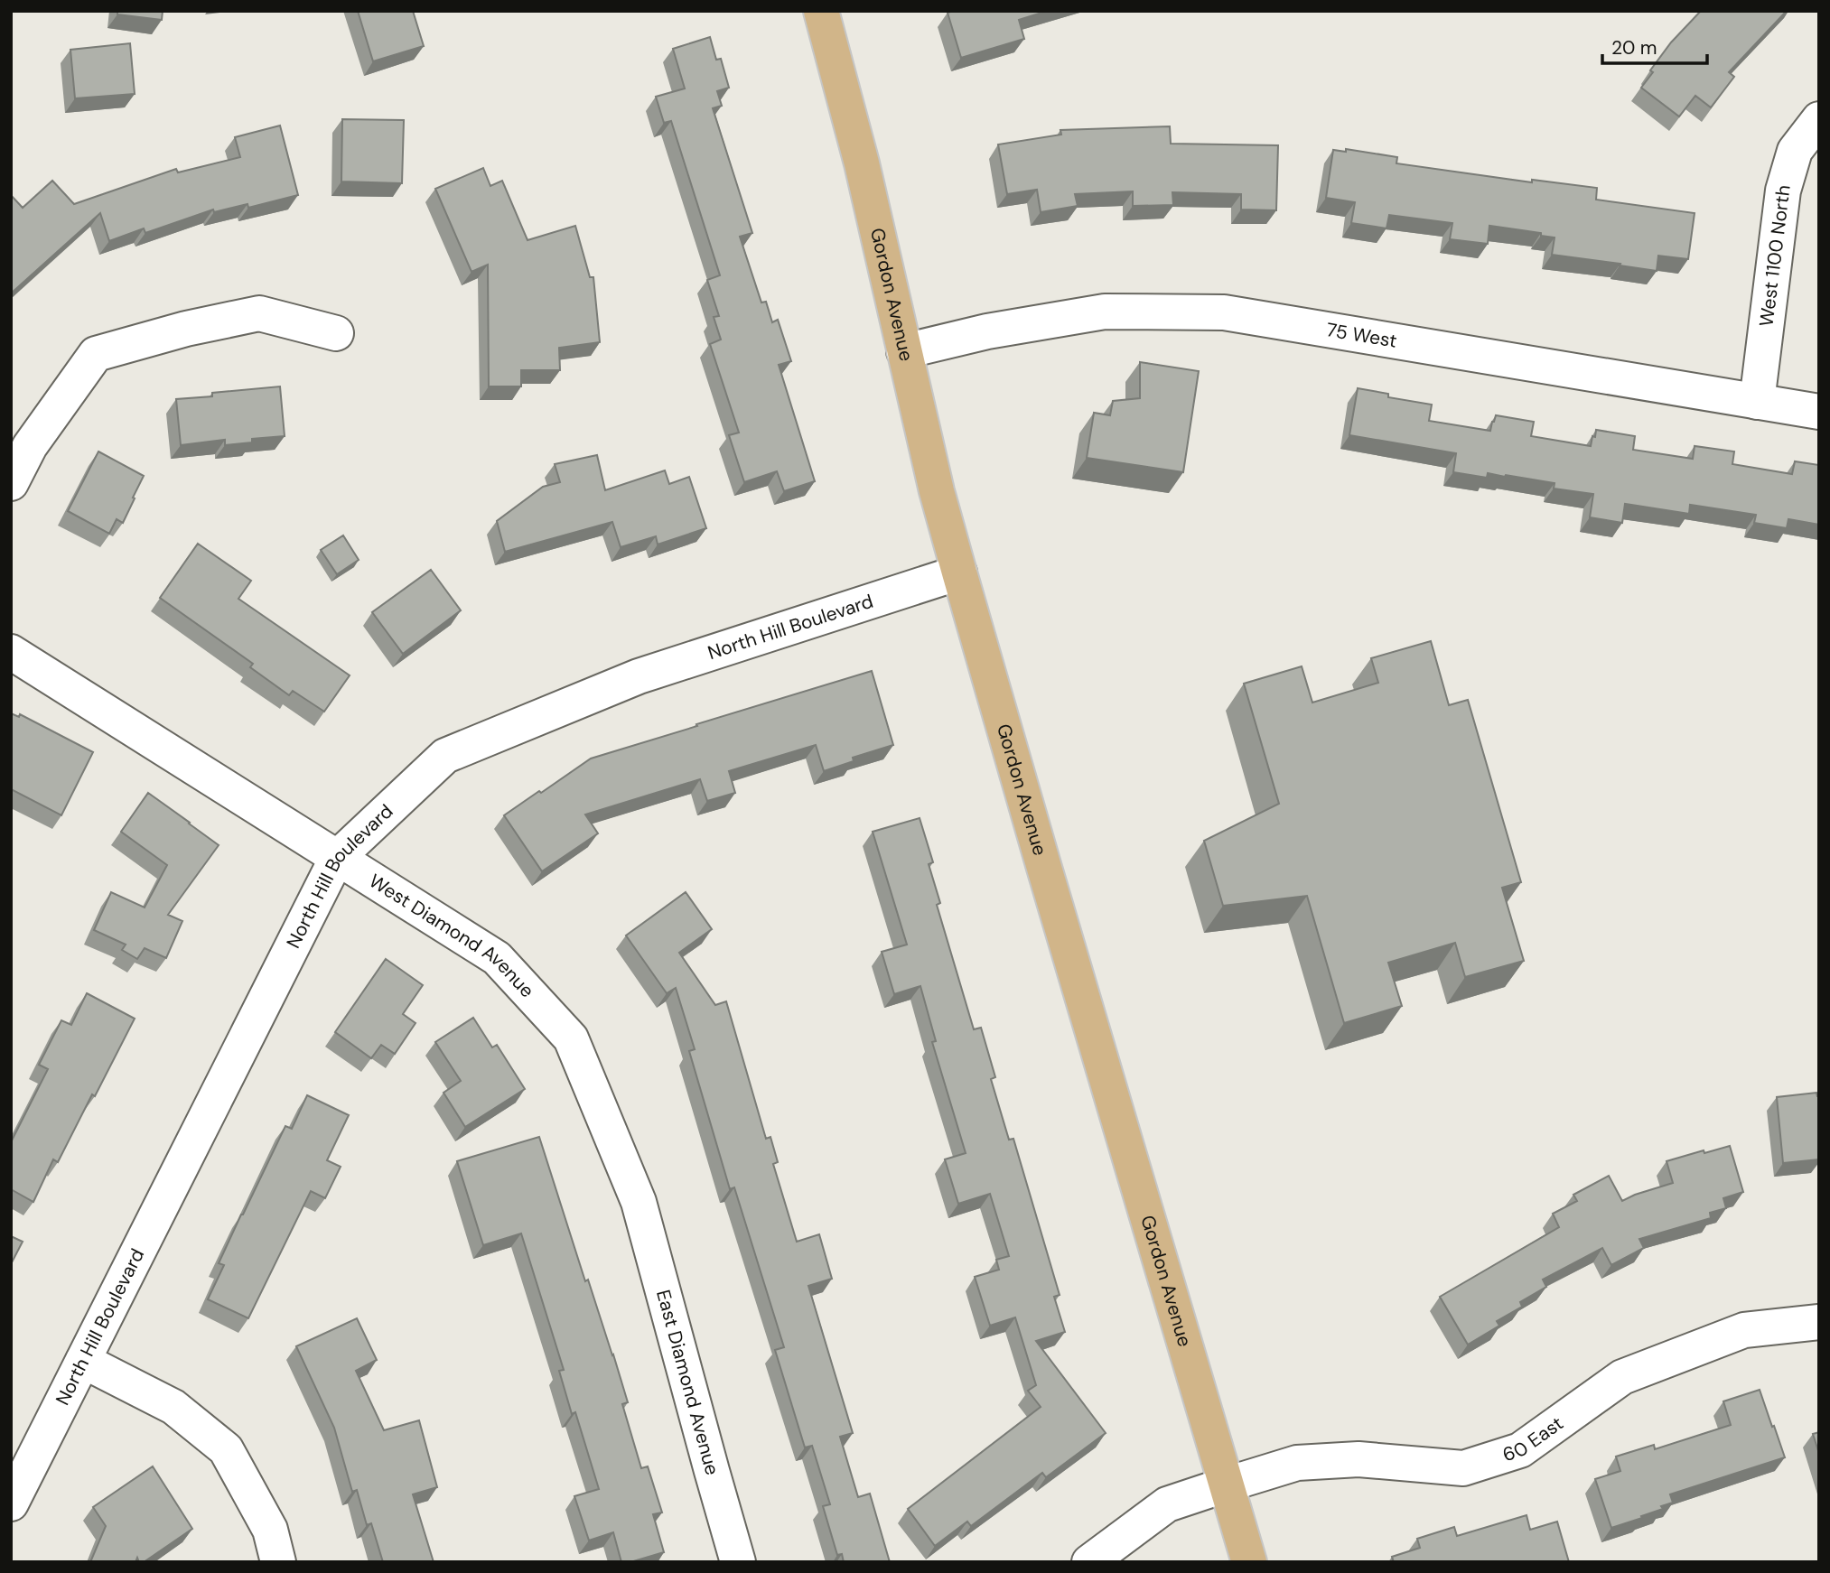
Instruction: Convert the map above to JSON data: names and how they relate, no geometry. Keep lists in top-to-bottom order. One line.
{"streets":{"main road":["Gordon Avenue"],"street":["West 1100 North","75 West","North Hill Boulevard","West Diamond Avenue","East Diamond Avenue","60 East"]},"crossings":[["West 1100 North","75 West"],["Gordon Avenue","75 West"],["Gordon Avenue","North Hill Boulevard"],["Gordon Avenue","60 East"],["North Hill Boulevard","West Diamond Avenue"],["West Diamond Avenue","East Diamond Avenue"]],"scale_bar":"20 m"}
